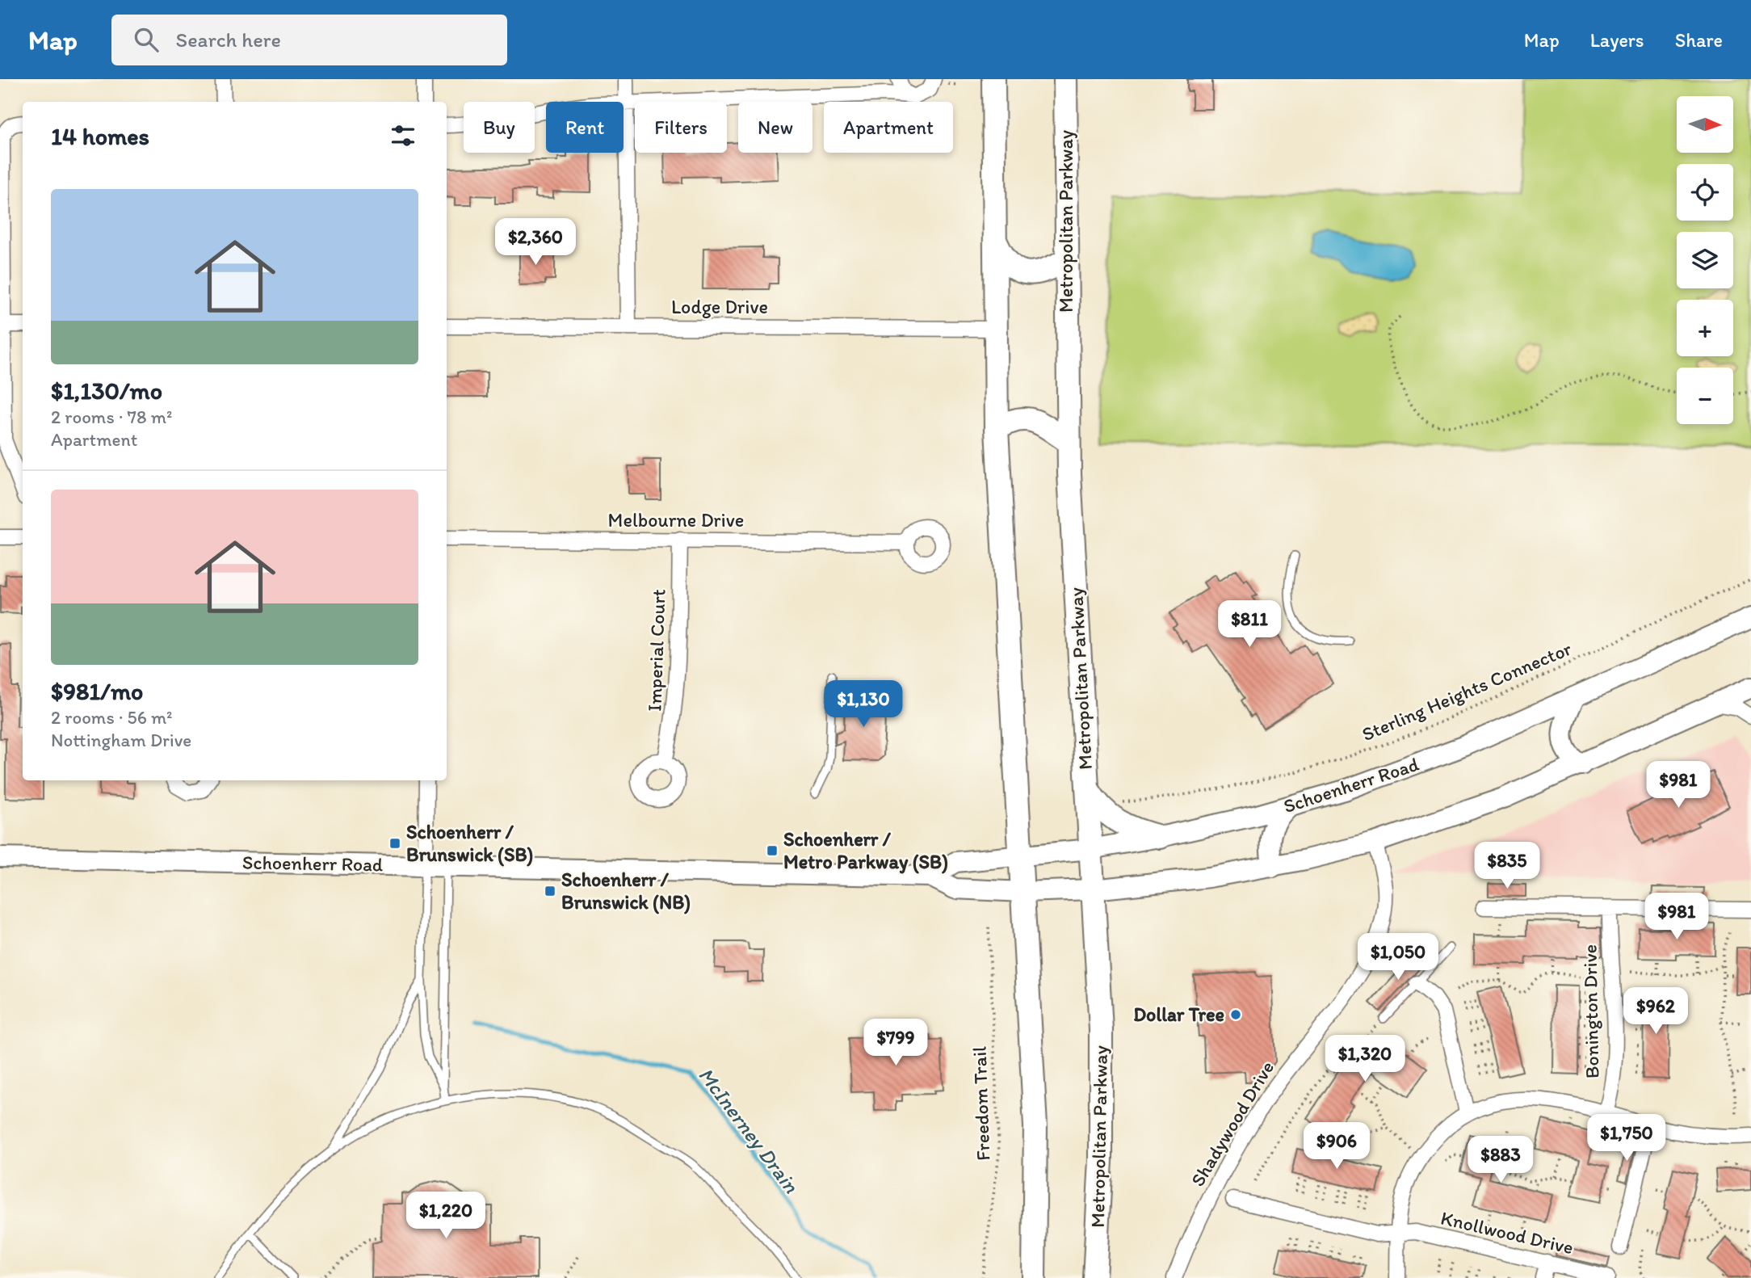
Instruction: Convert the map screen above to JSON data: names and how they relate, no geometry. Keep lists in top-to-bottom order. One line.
{"streets":{"main road":["Metropolitan Parkway","Schoenherr Road"],"street":["Lodge Drive","Melbourne Drive","Imperial Court","Bonington Drive","Shadywood Drive","Knollwood Drive"],"path":["Sterling Heights Connector","Freedom Trail"]},"crossings":[["Metropolitan Parkway","Schoenherr Road"],["Melbourne Drive","Imperial Court"],["Schoenherr Road","Shadywood Drive"]],"water":["McInerney Drain"],"places":{"transit":["Schoenherr / Brunswick (SB)","Schoenherr / Metro Parkway (SB)","Schoenherr / Brunswick (NB)"],"other":["Dollar Tree"]},"north":"right","page":{"header":"Map","search":"Search here","nav":["Map","Layers","Share"],"map_buttons":["+","−"],"chip":["Buy","Rent","Filters","New","Apartment"],"heading":"14 homes","list":[{"name":"$1,130/mo","note":"2 rooms · 78 m² · Apartment"},{"name":"$981/mo","note":"2 rooms · 56 m² · Nottingham Drive"}],"price":["$2,360","$811","$1,130","$981","$835","$981","$1,050","$962","$799","$1,320","$1,750","$906","$883","$1,220"]}}
